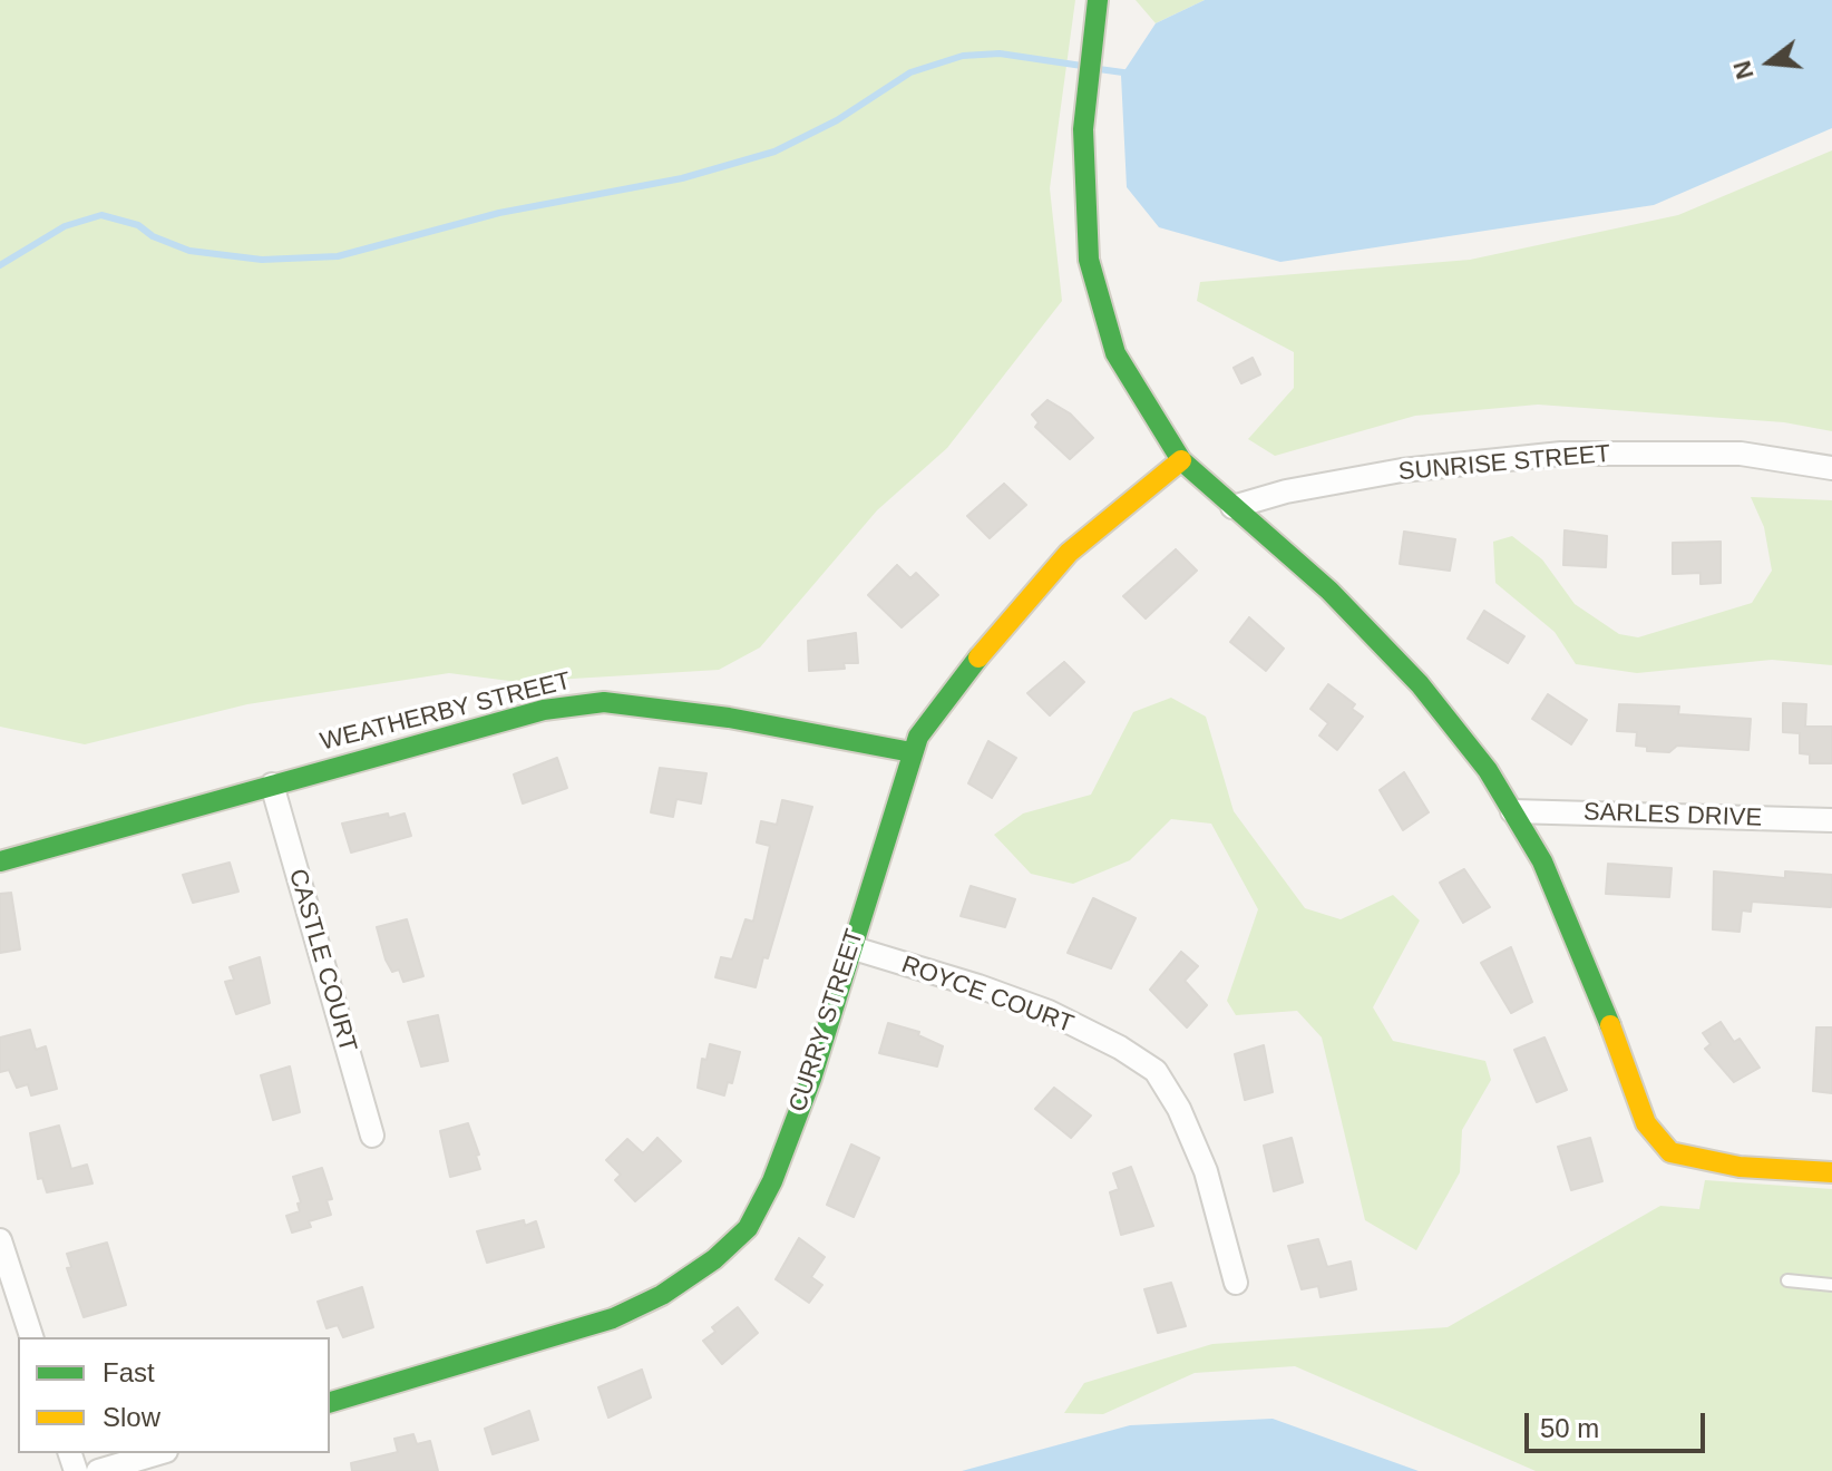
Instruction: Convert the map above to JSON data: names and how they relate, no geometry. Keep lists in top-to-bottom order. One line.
{"streets":{"street":["SUNRISE STREET","WEATHERBY STREET","SARLES DRIVE","CASTLE COURT","ROYCE COURT","CURRY STREET"]},"crossings":[["WEATHERBY STREET","CASTLE COURT"],["WEATHERBY STREET","CURRY STREET"],["ROYCE COURT","CURRY STREET"]],"legend":["Fast","Slow"],"scale_bar":"50 m","north":"left"}
